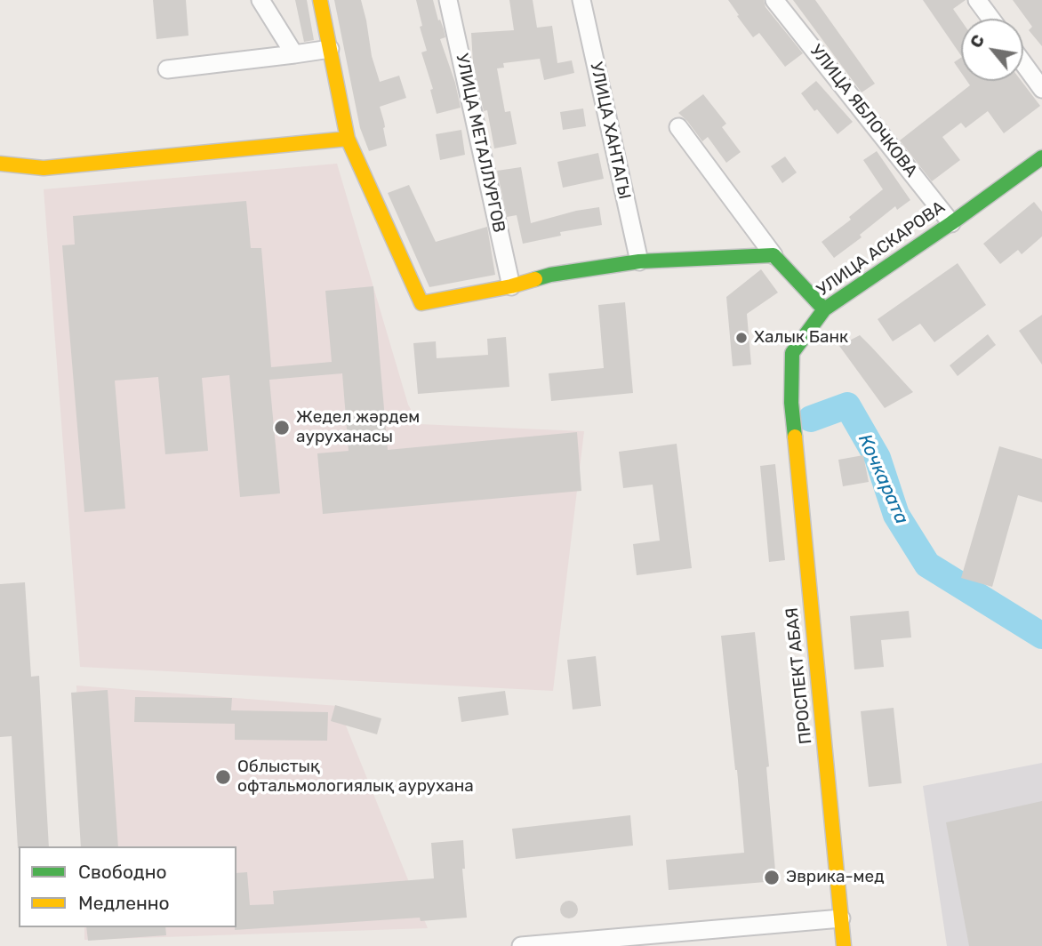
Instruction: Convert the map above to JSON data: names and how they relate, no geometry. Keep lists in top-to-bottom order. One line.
{"streets":{"street":["УЛИЦА ЯБЛОЧКОВА","УЛИЦА ХАНТАГЫ","УЛИЦА МЕТАЛЛУРГОВ","УЛИЦА АСКАРОВА","ПРОСПЕКТ АБАЯ"]},"crossings":[["УЛИЦА ЯБЛОЧКОВА","УЛИЦА АСКАРОВА"],["УЛИЦА АСКАРОВА","ПРОСПЕКТ АБАЯ"]],"water":["Кочкарата"],"places":["Халык Банк","Жедел жәрдем ауруханасы","Облыстық офтальмологиялық аурухана","Эврика-мед"],"legend":["Свободно","Медленно"],"north":"top left"}
